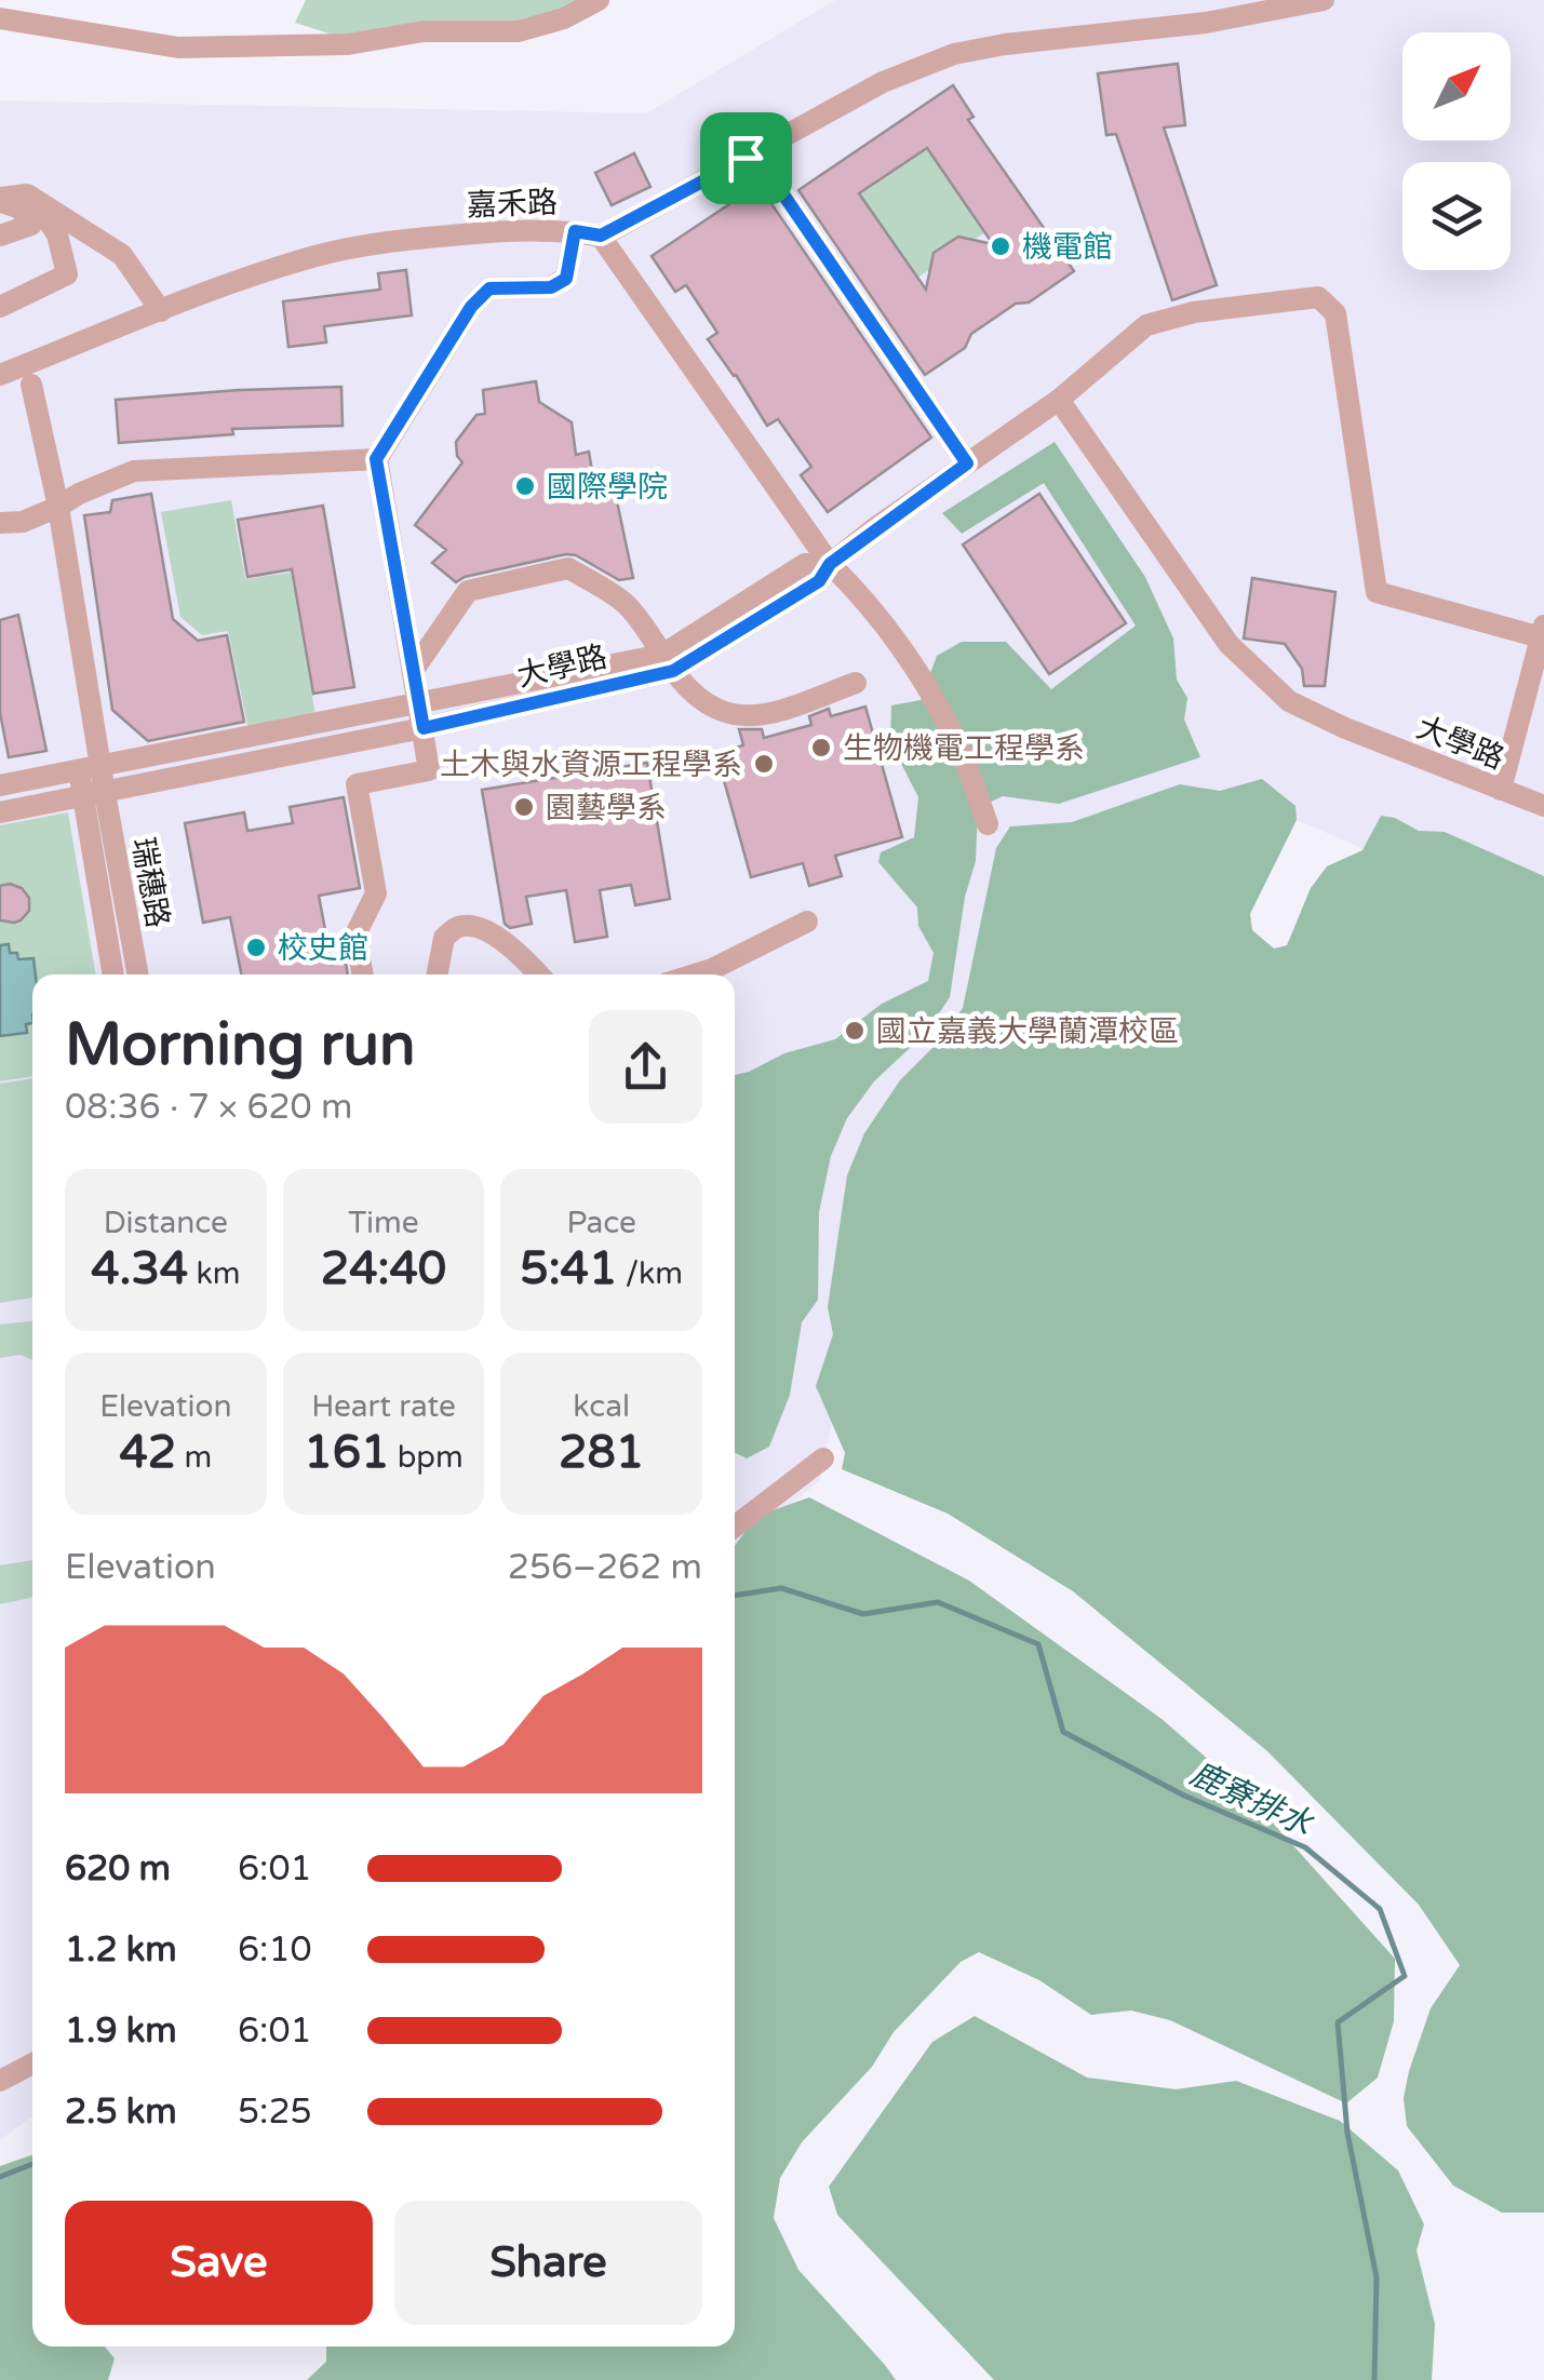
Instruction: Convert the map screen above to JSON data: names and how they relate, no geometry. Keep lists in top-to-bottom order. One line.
{"streets":{"street":["嘉禾路","大學路","瑞穗路"]},"crossings":[["大學路","瑞穗路"]],"water":["鹿寮排水"],"places":["機電館","國際學院","生物機電工程學系","土木與水資源工程學系","園藝學系","校史館","國立嘉義大學蘭潭校區"],"north":"top right","page":{"heading":["Morning run","08:36 · 7 × 620 m"],"stats":[["Distance","4.34 km"],["Time","24:40"],["Pace","5:41 /km"],["Elevation","42 m"],["Heart rate","161 bpm"],["kcal","281"]],"chart":["Elevation","256–262 m"],"list":[{"name":"620 m","note":"6:01"},{"name":"1.2 km","note":"6:10"},{"name":"1.9 km","note":"6:01"},{"name":"2.5 km","note":"5:25"}],"buttons":["Save","Share"]}}
